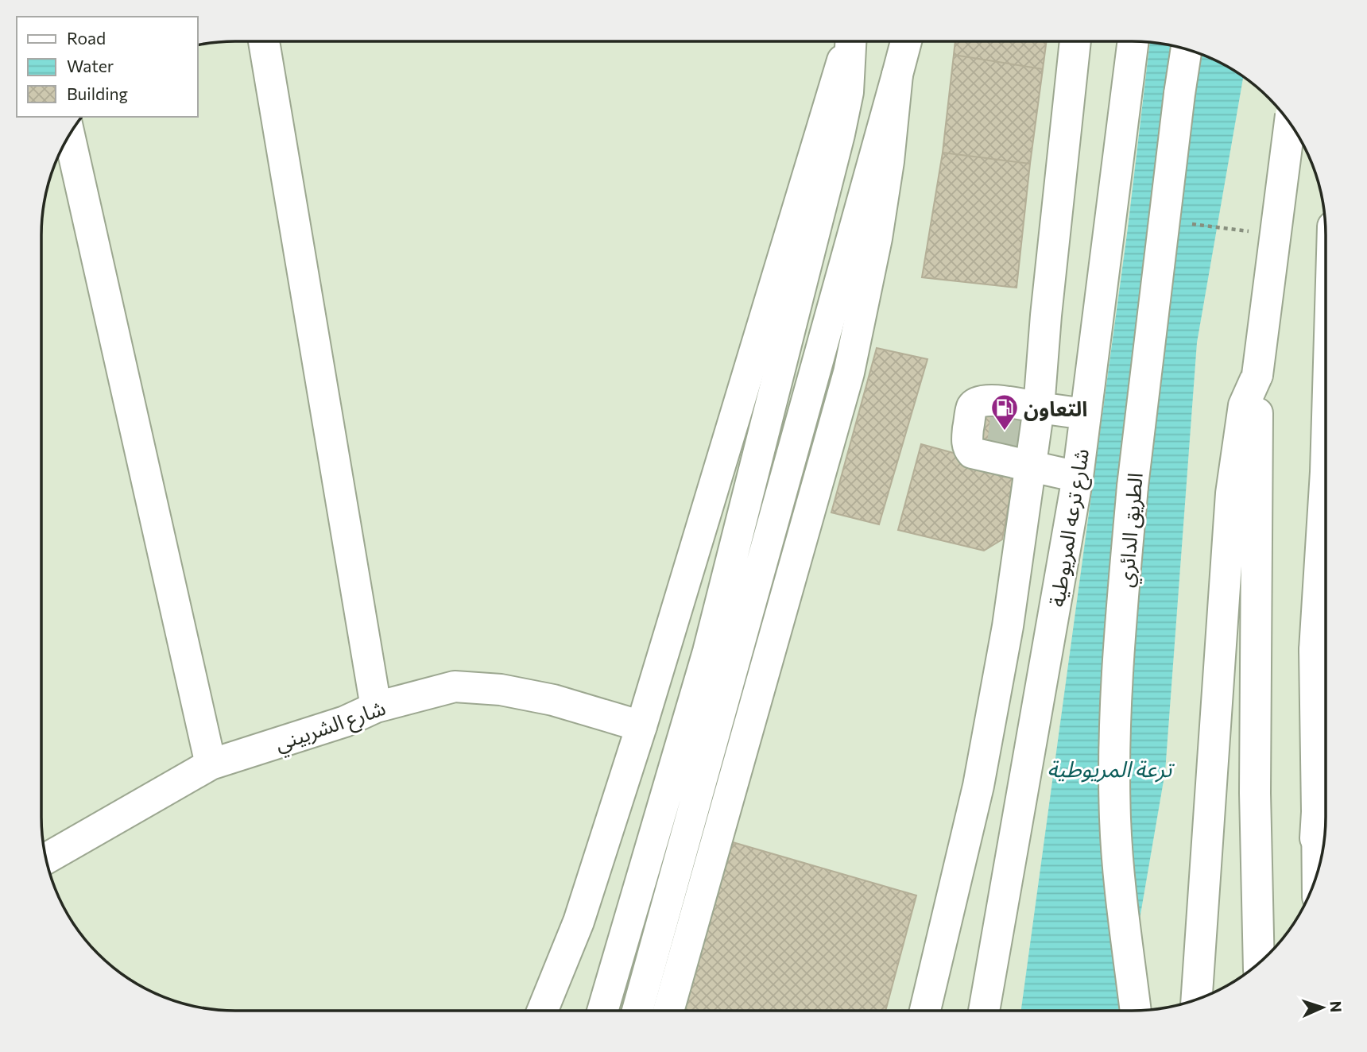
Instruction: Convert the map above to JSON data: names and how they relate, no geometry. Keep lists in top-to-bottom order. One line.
{"streets":{"main road":["شارع ترعه المريوطية","الطريق الدائري","شارع الشربيني"]},"water":["ترعة المريوطية"],"places":{"fuel station":["التعاون"]},"legend":["Road","Water","Building"],"north":"right"}
